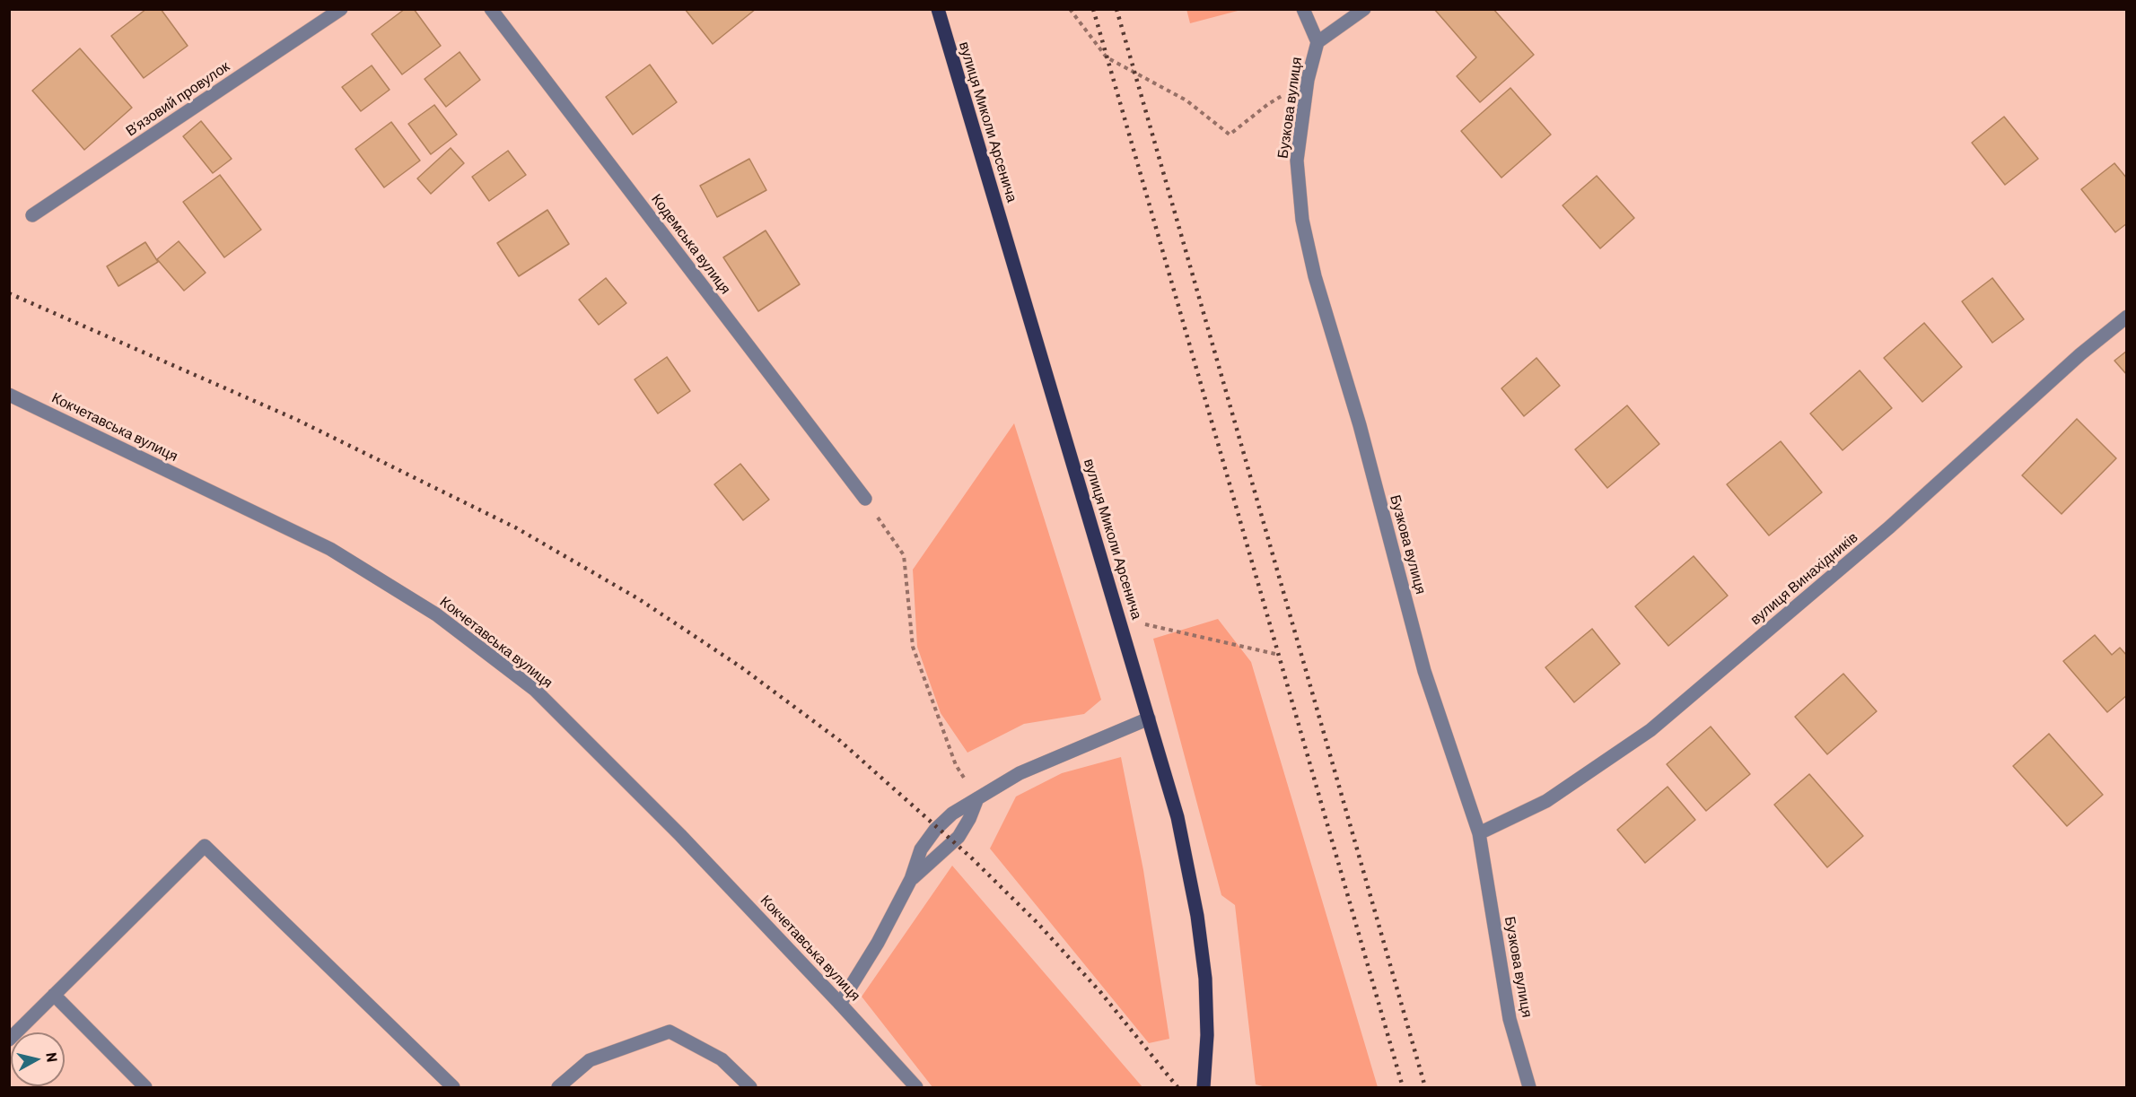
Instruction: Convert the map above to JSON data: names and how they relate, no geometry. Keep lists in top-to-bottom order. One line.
{"streets":{"main road":["вулиця Миколи Арсенича"],"street":["Вʼязовий провулок","Бузкова вулиця","Кодемська вулиця","Кокчетавська вулиця","вулиця Винахідників"]},"crossings":[["Бузкова вулиця","вулиця Винахідників"]],"north":"right"}
